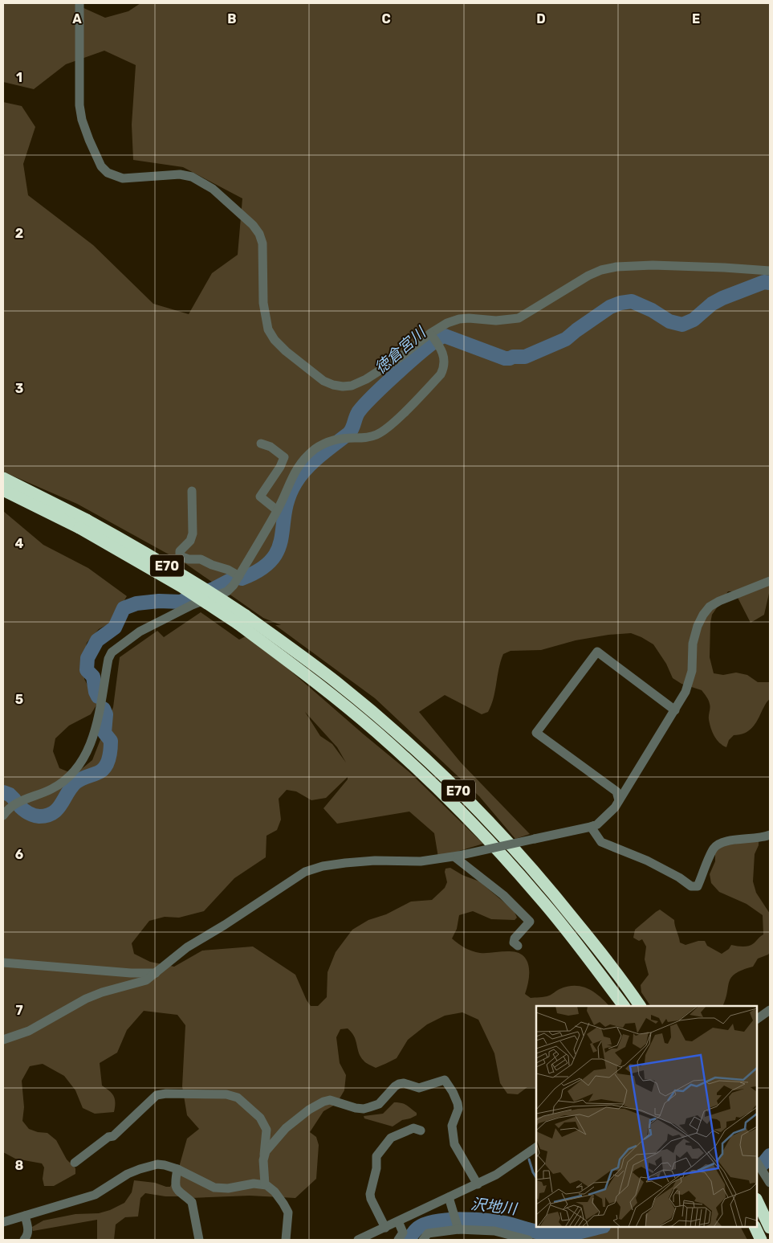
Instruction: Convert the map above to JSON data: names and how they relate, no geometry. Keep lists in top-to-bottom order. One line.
{"streets":{"highway":["E70"]},"water":["徳倉宮川","沢地川"],"grid":{"columns":["A","B","C","D","E"],"rows":["1","2","3","4","5","6","7","8"]}}
